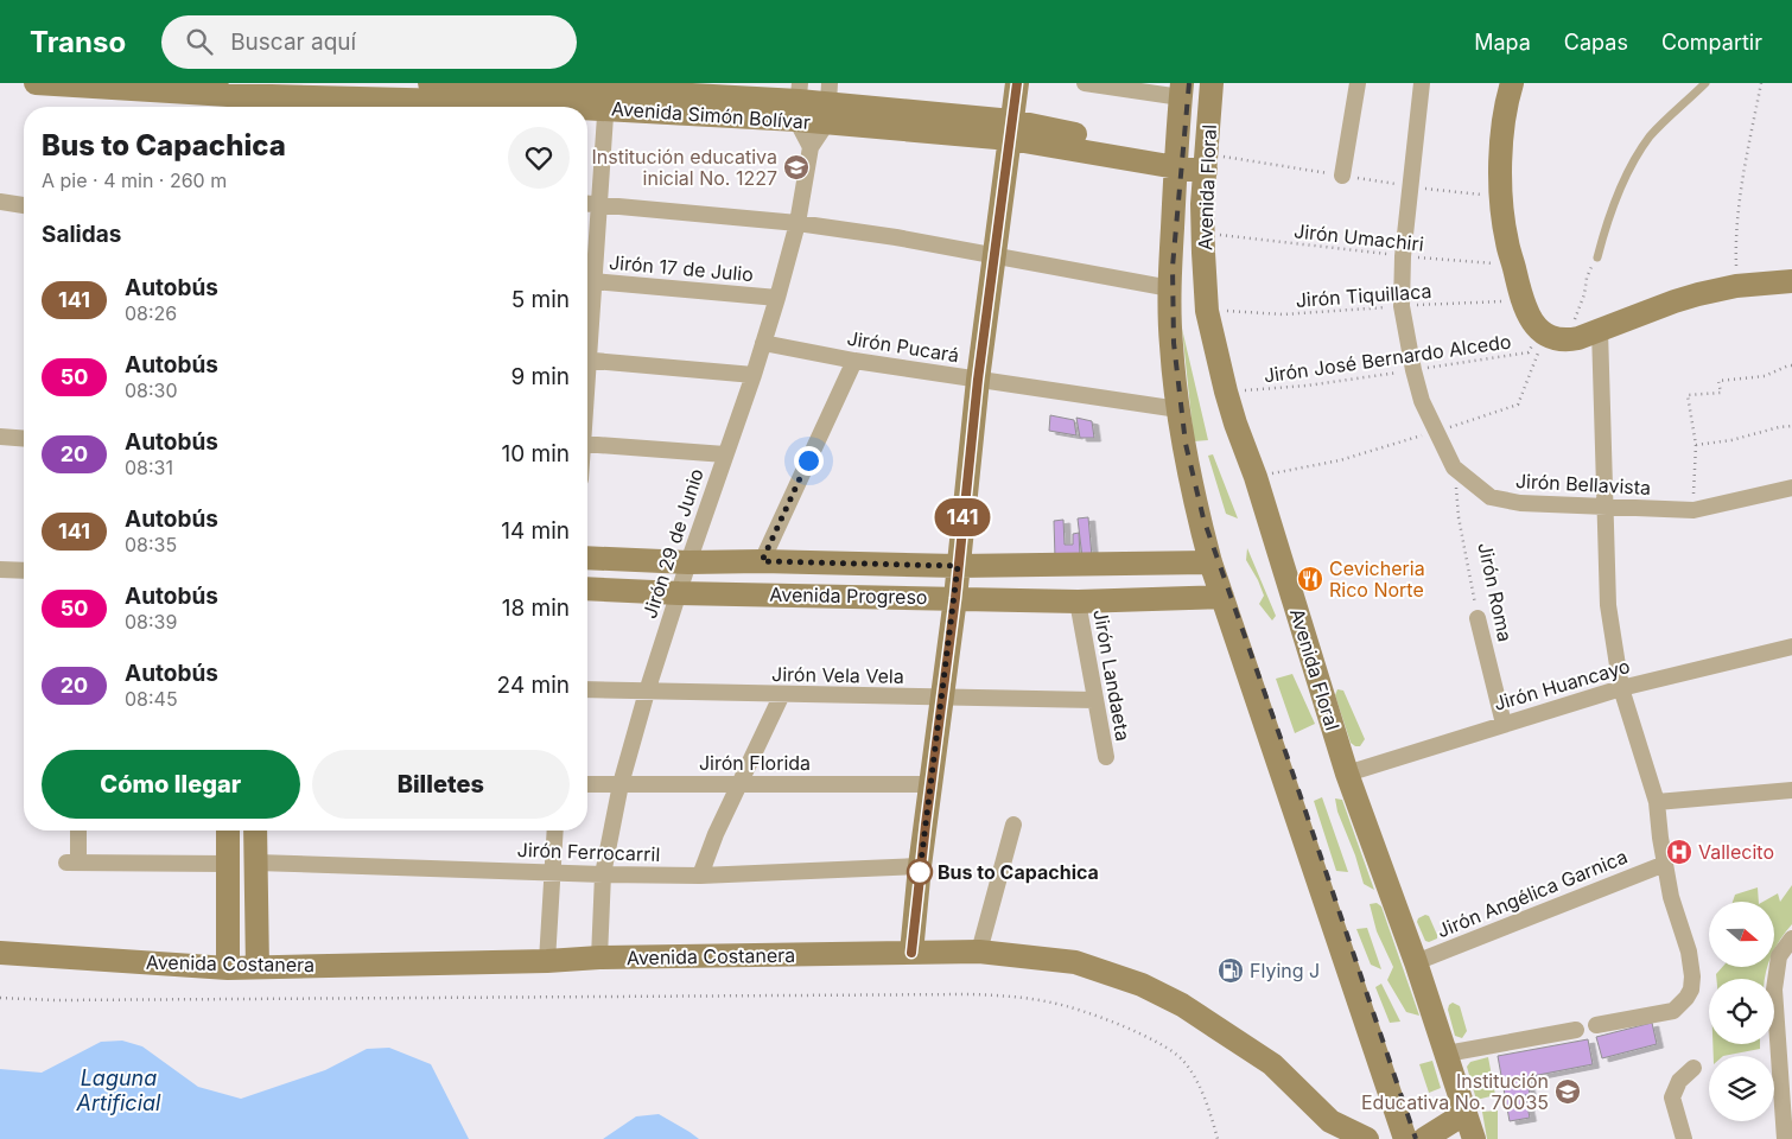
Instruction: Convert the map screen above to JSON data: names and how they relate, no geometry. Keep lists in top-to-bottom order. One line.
{"streets":{"street":["Avenida Simón Bolívar","Avenida Floral","Jirón 17 de Julio","Jirón Pucará","Jirón Bellavista","Jirón 29 de Junio","Jirón Roma","Avenida Progreso","Jirón Vela Vela","Jirón Landaeta","Jirón Huancayo","Jirón Florida","Jirón Ferrocarril","Jirón Angélica Garnica","Avenida Costanera"],"path":["Jirón Umachiri","Jirón Tiquillaca","Jirón José Bernardo Alcedo"]},"crossings":[["Avenida Simón Bolívar","Avenida Floral"],["Avenida Simón Bolívar","Jirón 29 de Junio"],["Avenida Floral","Jirón Umachiri"],["Avenida Floral","Jirón Tiquillaca"],["Avenida Floral","Jirón Pucará"],["Avenida Floral","Jirón José Bernardo Alcedo"],["Avenida Floral","Avenida Progreso"],["Avenida Floral","Jirón Huancayo"],["Avenida Floral","Jirón Angélica Garnica"],["Jirón Umachiri","Jirón Bellavista"],["Jirón 17 de Julio","Jirón 29 de Junio"],["Jirón Tiquillaca","Jirón Bellavista"],["Jirón Pucará","Jirón 29 de Junio"],["Jirón José Bernardo Alcedo","Jirón Bellavista"],["Jirón Bellavista","Jirón Roma"],["Jirón 29 de Junio","Avenida Progreso"],["Jirón 29 de Junio","Jirón Vela Vela"],["Jirón 29 de Junio","Jirón Florida"],["Jirón 29 de Junio","Jirón Ferrocarril"],["Jirón 29 de Junio","Avenida Costanera"],["Jirón Roma","Jirón Huancayo"],["Avenida Progreso","Jirón Landaeta"],["Jirón Vela Vela","Jirón Landaeta"]],"water":["Laguna Artificial"],"places":{"school or university":["Institución educativa inicial No. 1227","Institución Educativa No. 70035"],"restaurant":["Cevicheria Rico Norte"],"hospital":["Vallecito"],"other":["Bus to Capachica"],"fuel station":["Flying J"]},"lines":["bus line 141"],"north":"right","page":{"header":"Transo","search":"Buscar aquí","nav":["Mapa","Capas","Compartir"],"on_map":"141","heading":[["Bus to Capachica","A pie · 4 min · 260 m"],"Salidas"],"list":[{"mark":"141","name":"Autobús","note":"08:26","value":"5 min"},{"mark":"50","name":"Autobús","note":"08:30","value":"9 min"},{"mark":"20","name":"Autobús","note":"08:31","value":"10 min"},{"mark":"141","name":"Autobús","note":"08:35","value":"14 min"},{"mark":"50","name":"Autobús","note":"08:39","value":"18 min"},{"mark":"20","name":"Autobús","note":"08:45","value":"24 min"}],"buttons":["Cómo llegar","Billetes"]}}
